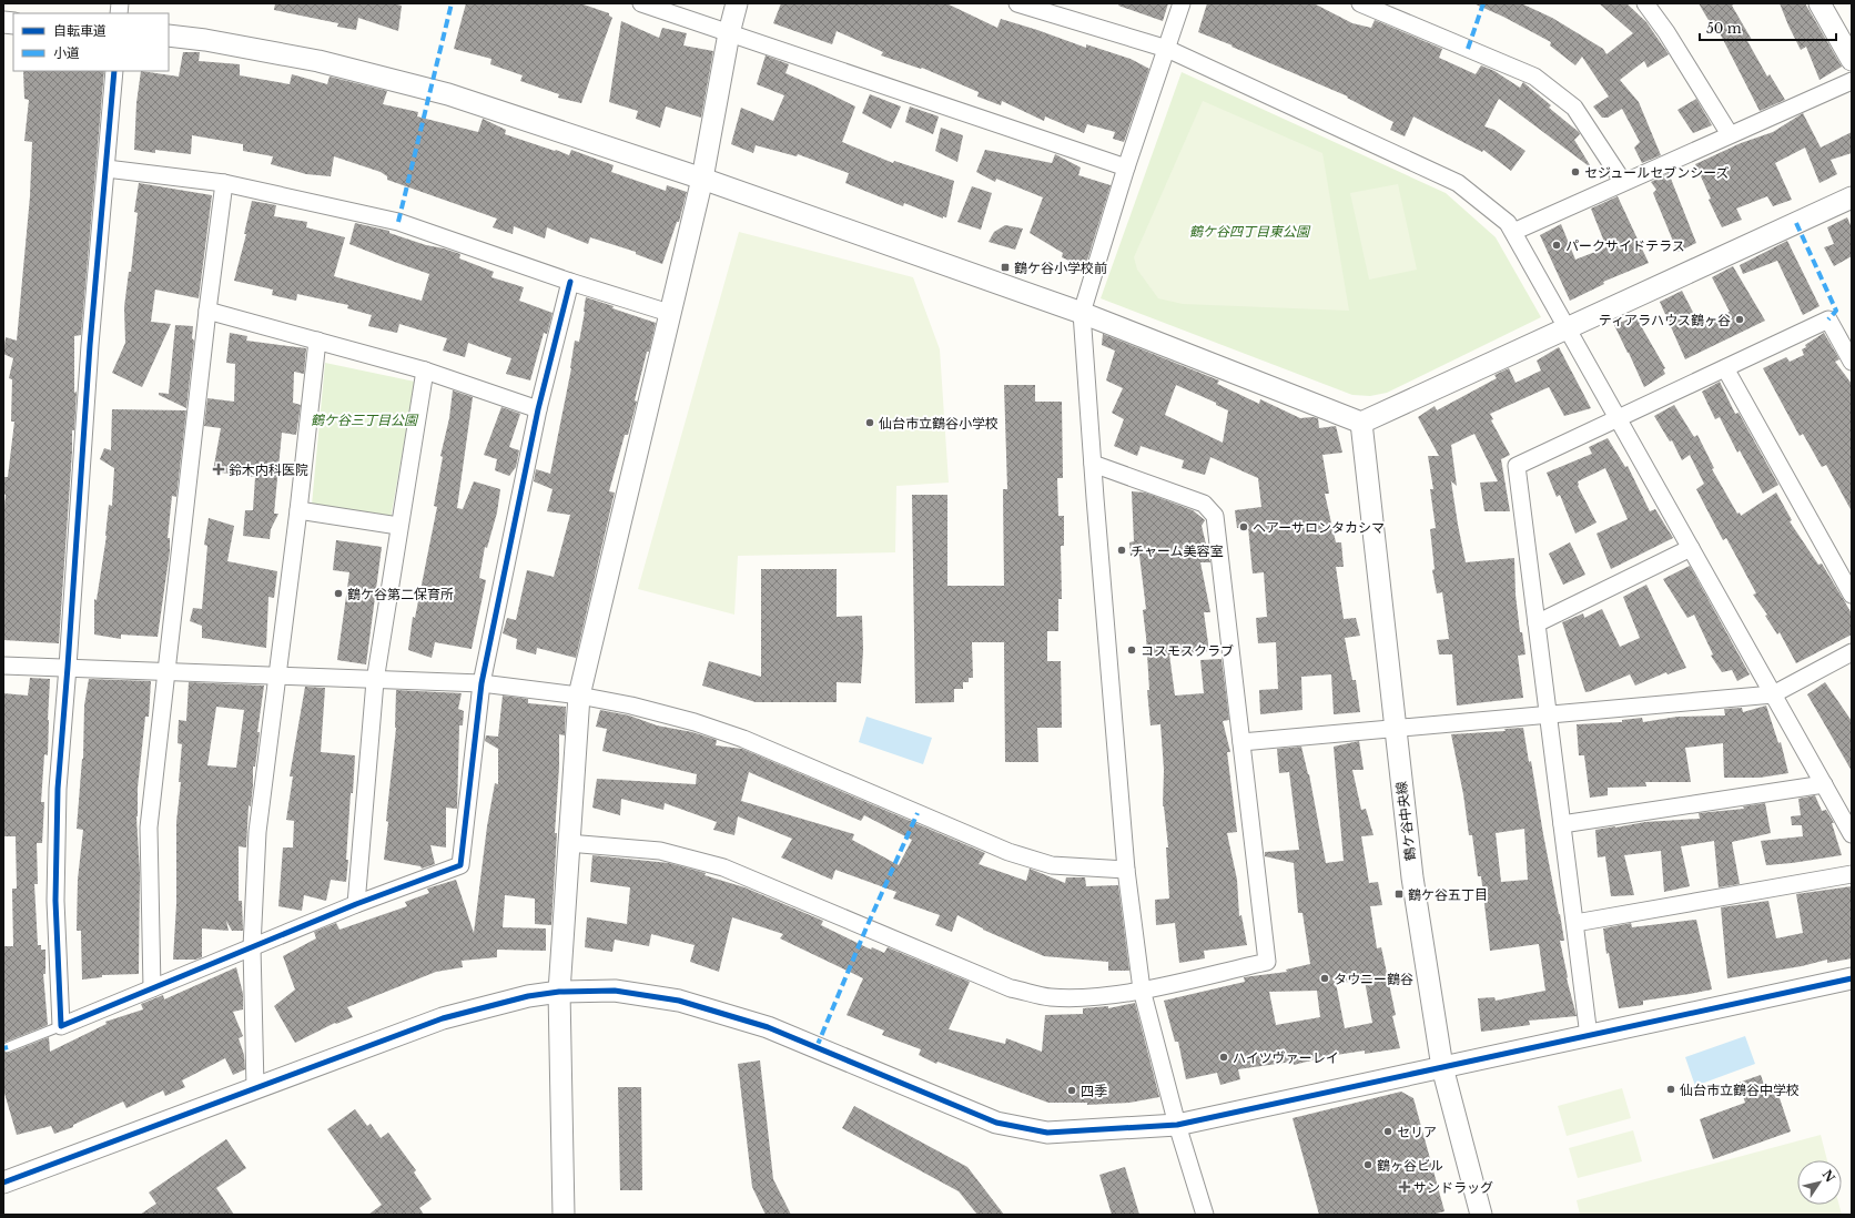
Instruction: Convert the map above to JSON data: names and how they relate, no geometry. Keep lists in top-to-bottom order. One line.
{"streets":{"street":["鶴ケ谷中央線"]},"parks":["鶴ケ谷四丁目東公園","鶴ケ谷三丁目公園"],"places":{"other":["セジュールセブンシーズ","パークサイドテラス","ティアラハウス鶴ヶ谷","仙台市立鶴谷小学校","ヘアーサロンタカシマ","チャーム美容室","鶴ケ谷第二保育所","コスモスクラブ","タウニー鶴谷","ハイツヴァーレイ","仙台市立鶴谷中学校","四季","セリア","鶴ヶ谷ビル"],"transit":["鶴ケ谷小学校前","鶴ケ谷五丁目"],"health":["鈴木内科医院","サンドラッグ"]},"legend":["自転車道","小道"],"scale_bar":"50 m","north":"top right"}
